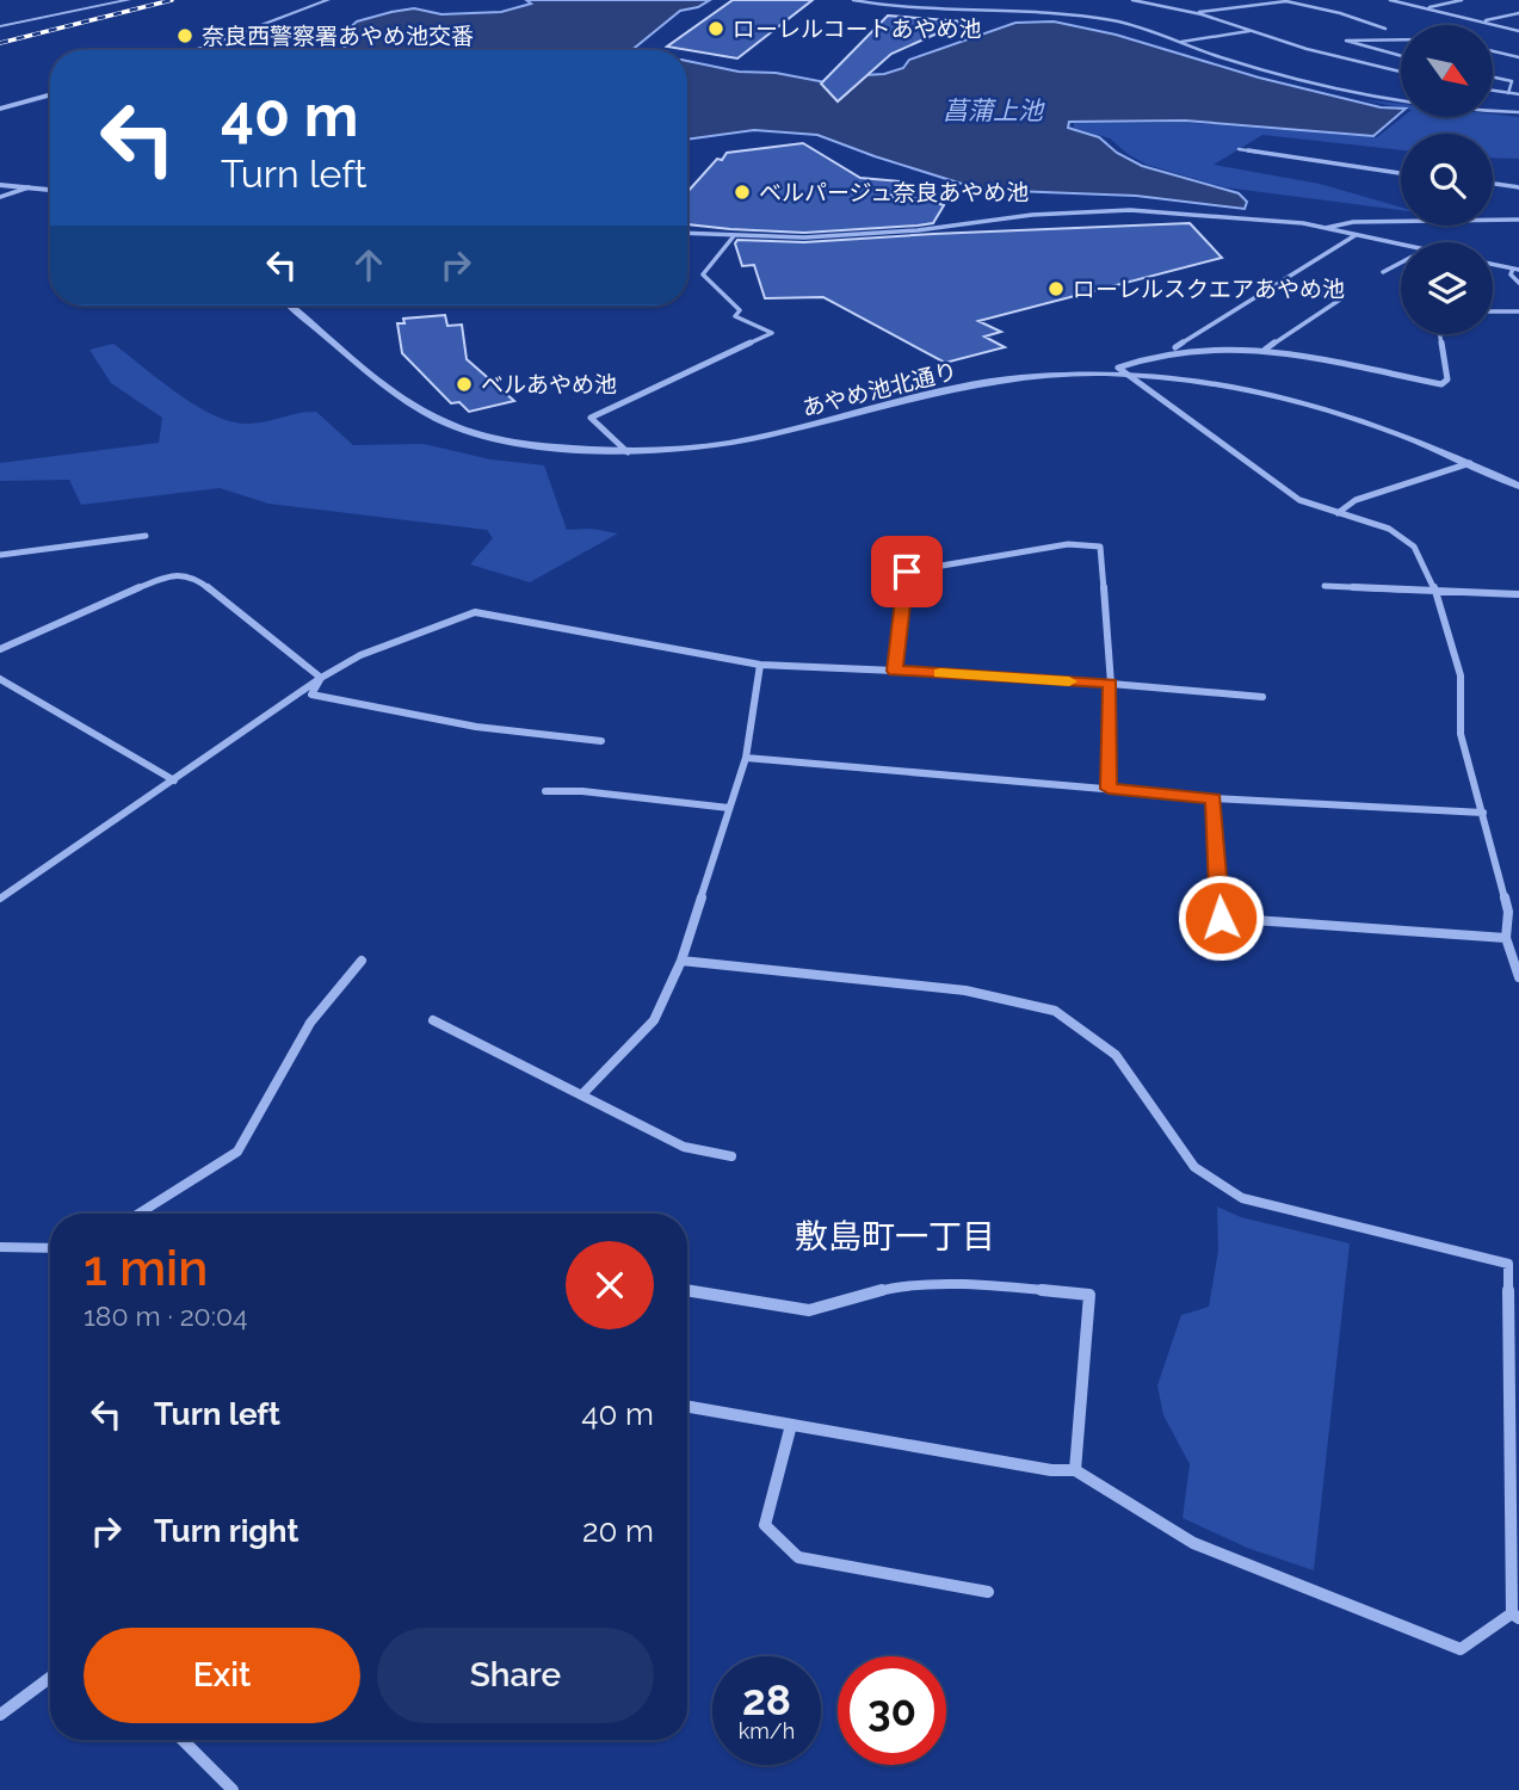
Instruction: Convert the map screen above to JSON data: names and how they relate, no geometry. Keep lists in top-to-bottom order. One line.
{"streets":{"street":["あやめ池北通り"]},"districts":["敷島町一丁目"],"water":["菖蒲上池"],"places":["ローレルコートあやめ池","奈良西警察署あやめ池交番","ベルパージュ奈良あやめ池","ローレルスクエアあやめ池","ベルあやめ池"],"north":"bottom right","page":{"turn":["40 m","Turn left"],"heading":["1 min","180 m · 20:04"],"list":[{"name":"Turn left","value":"40 m"},{"name":"Turn right","value":"20 m"}],"buttons":["Exit","Share"],"speed":"28 km/h","limit":"30"}}
